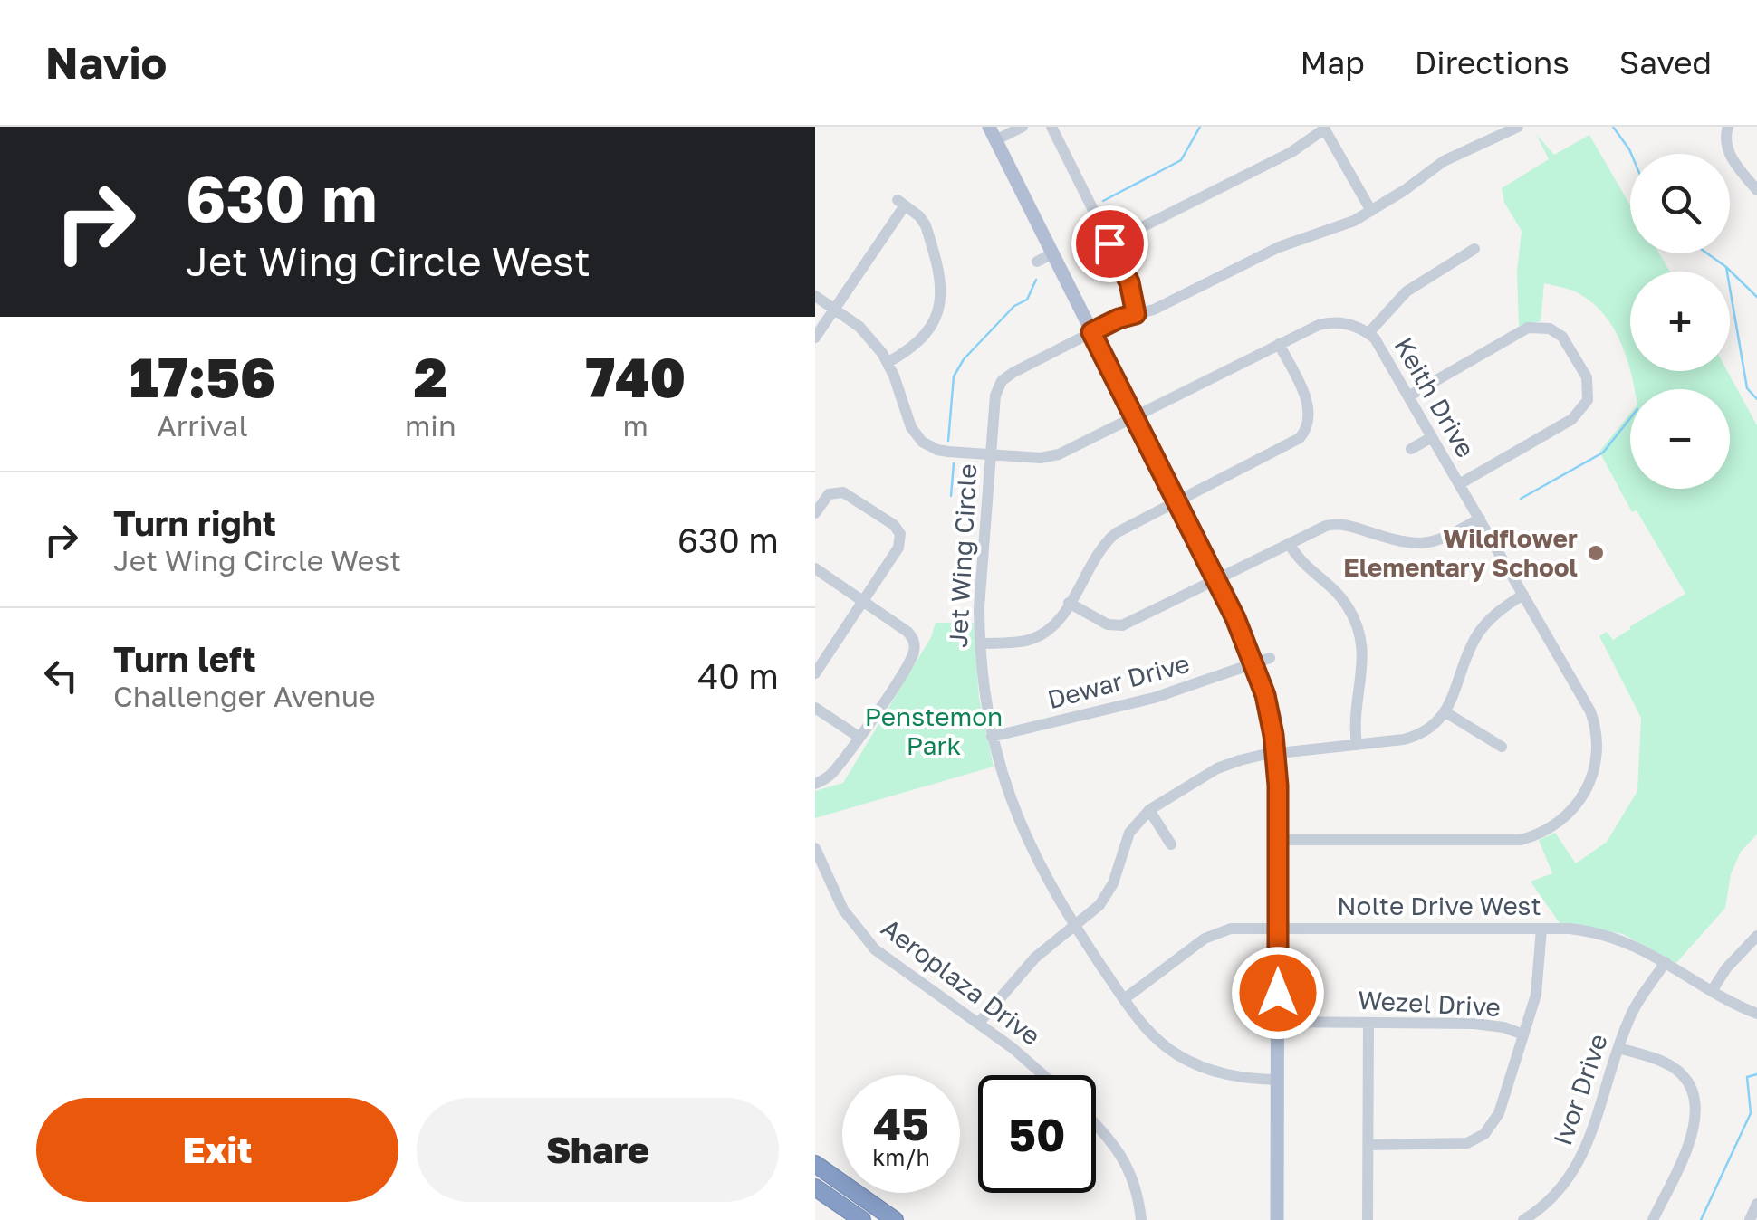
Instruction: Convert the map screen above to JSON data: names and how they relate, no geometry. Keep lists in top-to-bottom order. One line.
{"streets":{"street":["Keith Drive","Jet Wing Circle","Dewar Drive","Nolte Drive West","Aeroplaza Drive","Wezel Drive","Ivor Drive"]},"crossings":[["Keith Drive","Jet Wing Circle"],["Jet Wing Circle","Dewar Drive"],["Jet Wing Circle","Nolte Drive West"],["Nolte Drive West","Ivor Drive"]],"parks":["Penstemon Park"],"places":["Wildflower Elementary School"],"page":{"header":"Navio","nav":["Map","Directions","Saved"],"turn":["630 m","Jet Wing Circle West"],"map_buttons":["+","−"],"eta":["17:56","Arrival","2","min","740","m"],"list":[{"name":"Turn right","note":"Jet Wing Circle West","value":"630 m"},{"name":"Turn left","note":"Challenger Avenue","value":"40 m"}],"speed":"45 km/h","limit":"50","buttons":["Exit","Share"]}}
